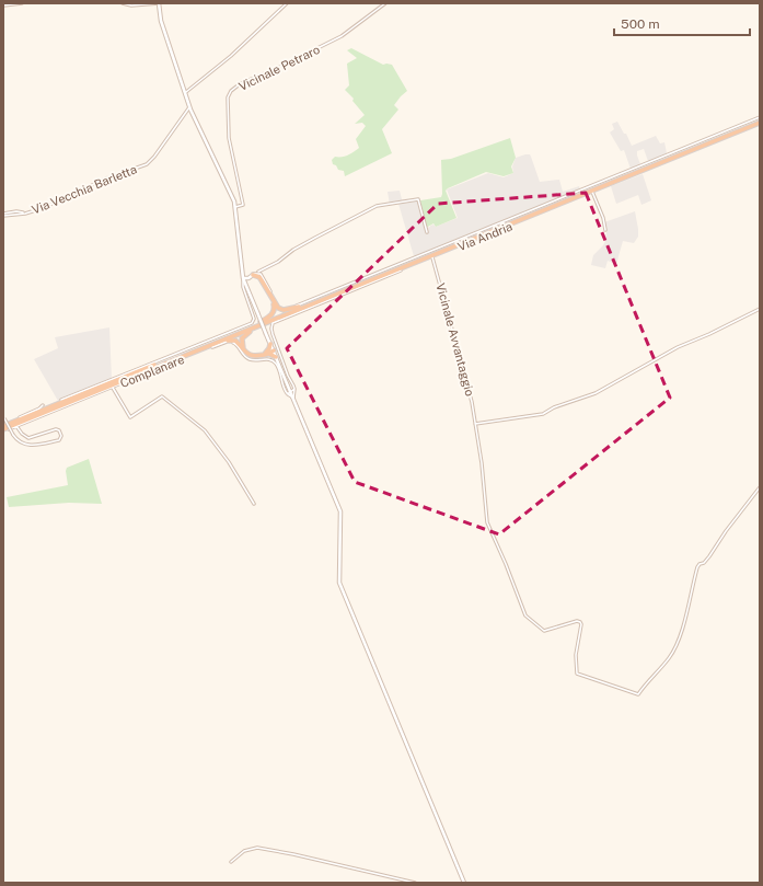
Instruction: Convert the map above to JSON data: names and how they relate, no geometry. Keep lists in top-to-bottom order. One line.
{"streets":{"street":["Vicinale Petraro","Via Vecchia Barletta","Via Andria","Vicinale Avvantaggio","Complanare"]},"crossings":[["Via Andria","Vicinale Avvantaggio"]],"scale_bar":"500 m"}
